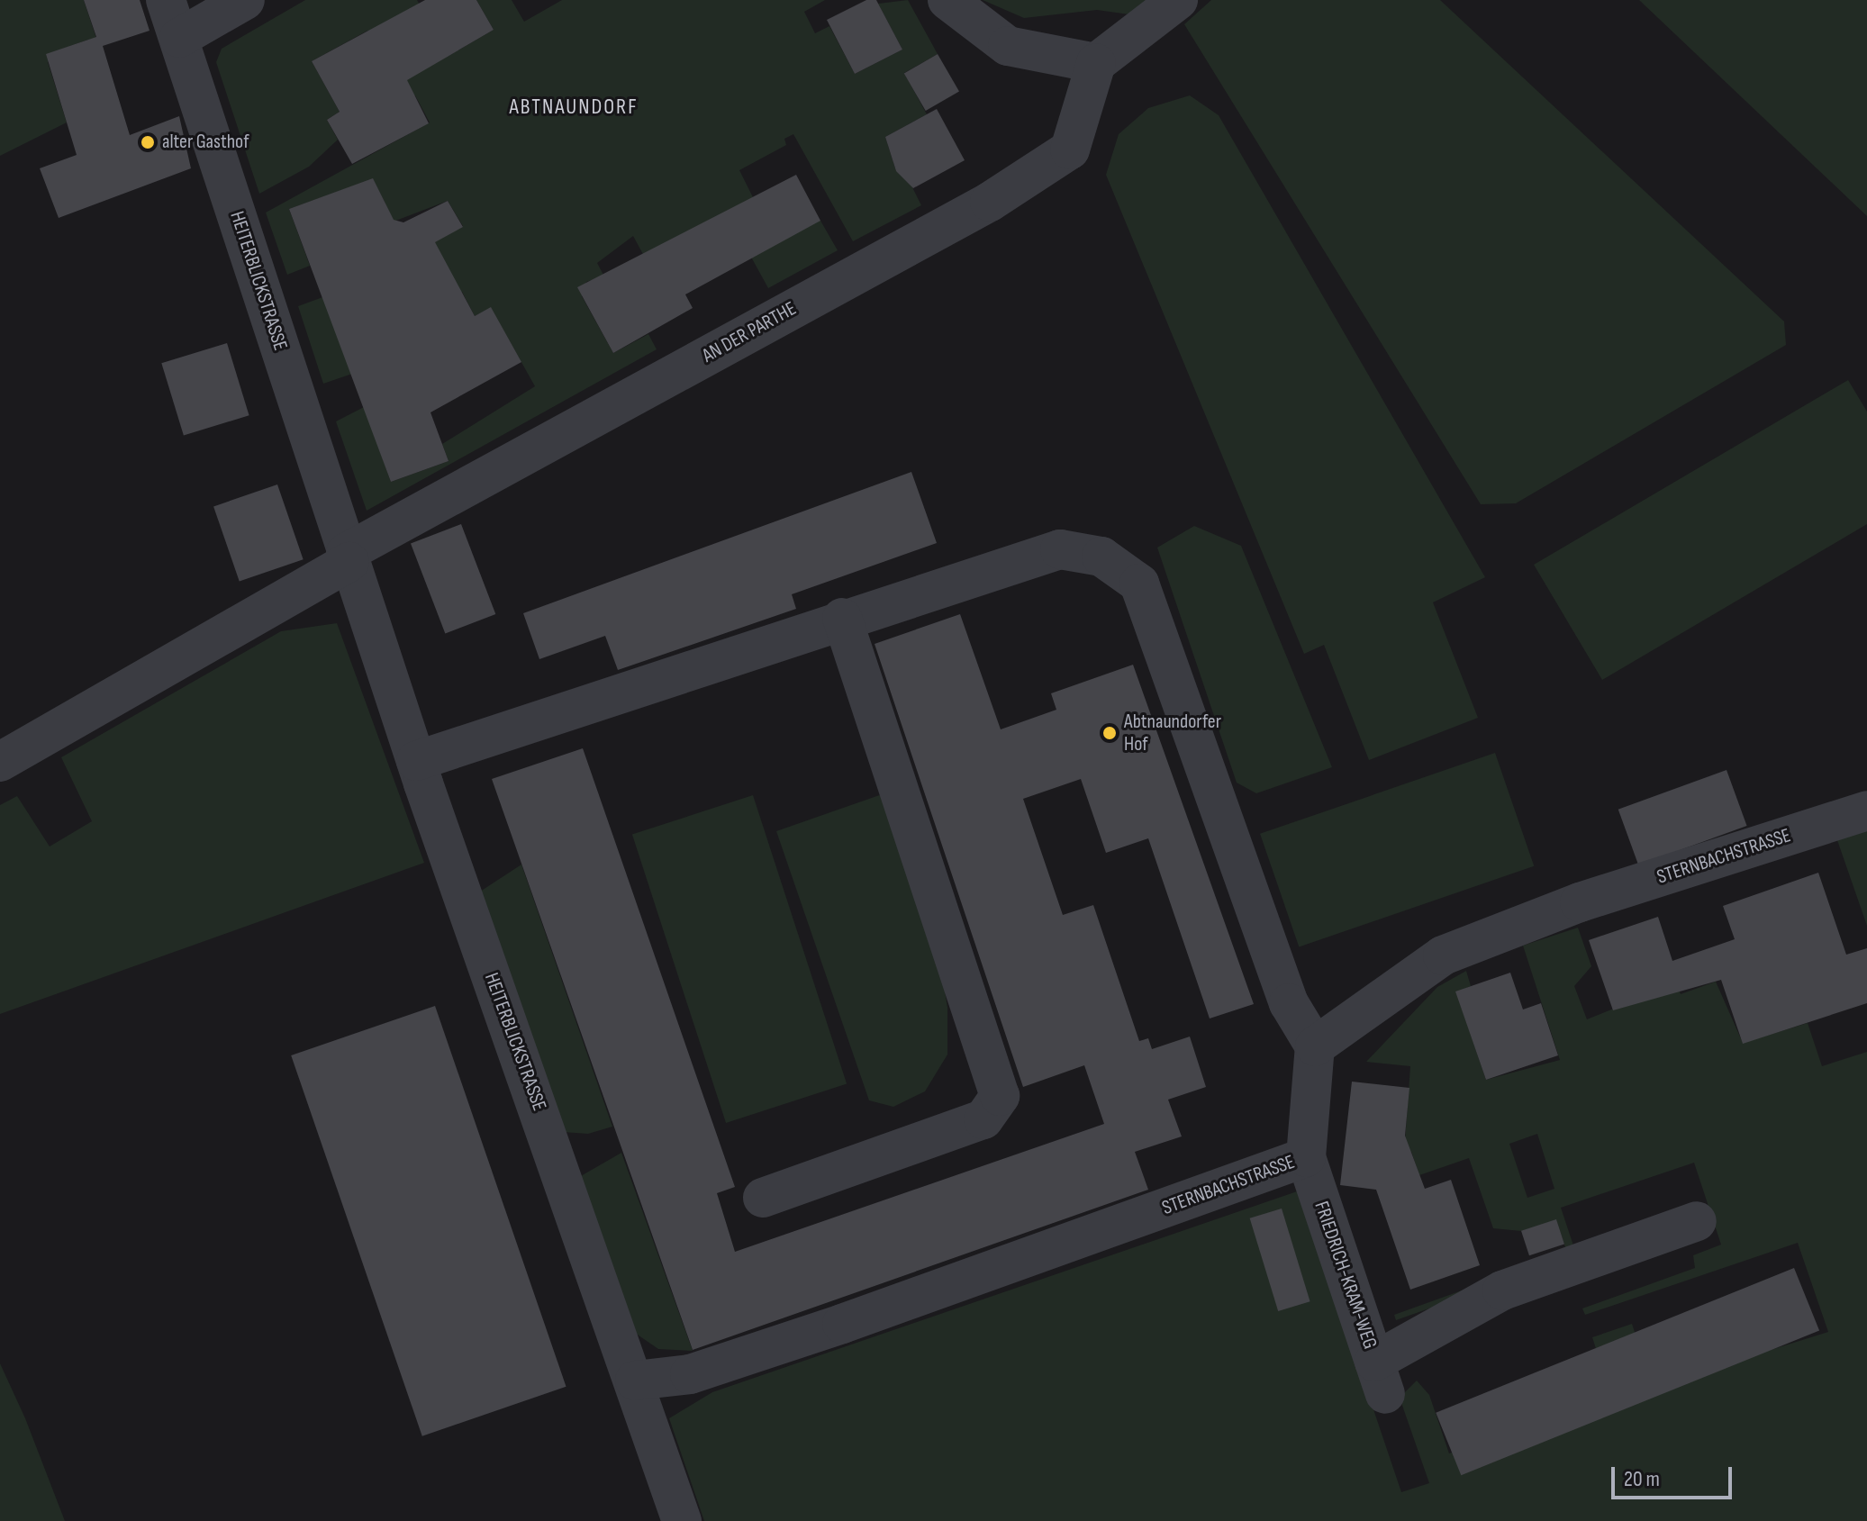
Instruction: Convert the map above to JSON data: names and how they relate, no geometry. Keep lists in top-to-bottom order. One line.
{"streets":{"street":["HEITERBLICKSTRASSE","AN DER PARTHE","STERNBACHSTRASSE","FRIEDRICH-KRAM-WEG"]},"crossings":[["HEITERBLICKSTRASSE","AN DER PARTHE"],["HEITERBLICKSTRASSE","STERNBACHSTRASSE"],["STERNBACHSTRASSE","FRIEDRICH-KRAM-WEG"]],"districts":["ABTNAUNDORF"],"places":["alter Gasthof","Abtnaundorfer Hof"],"scale_bar":"20 m"}
